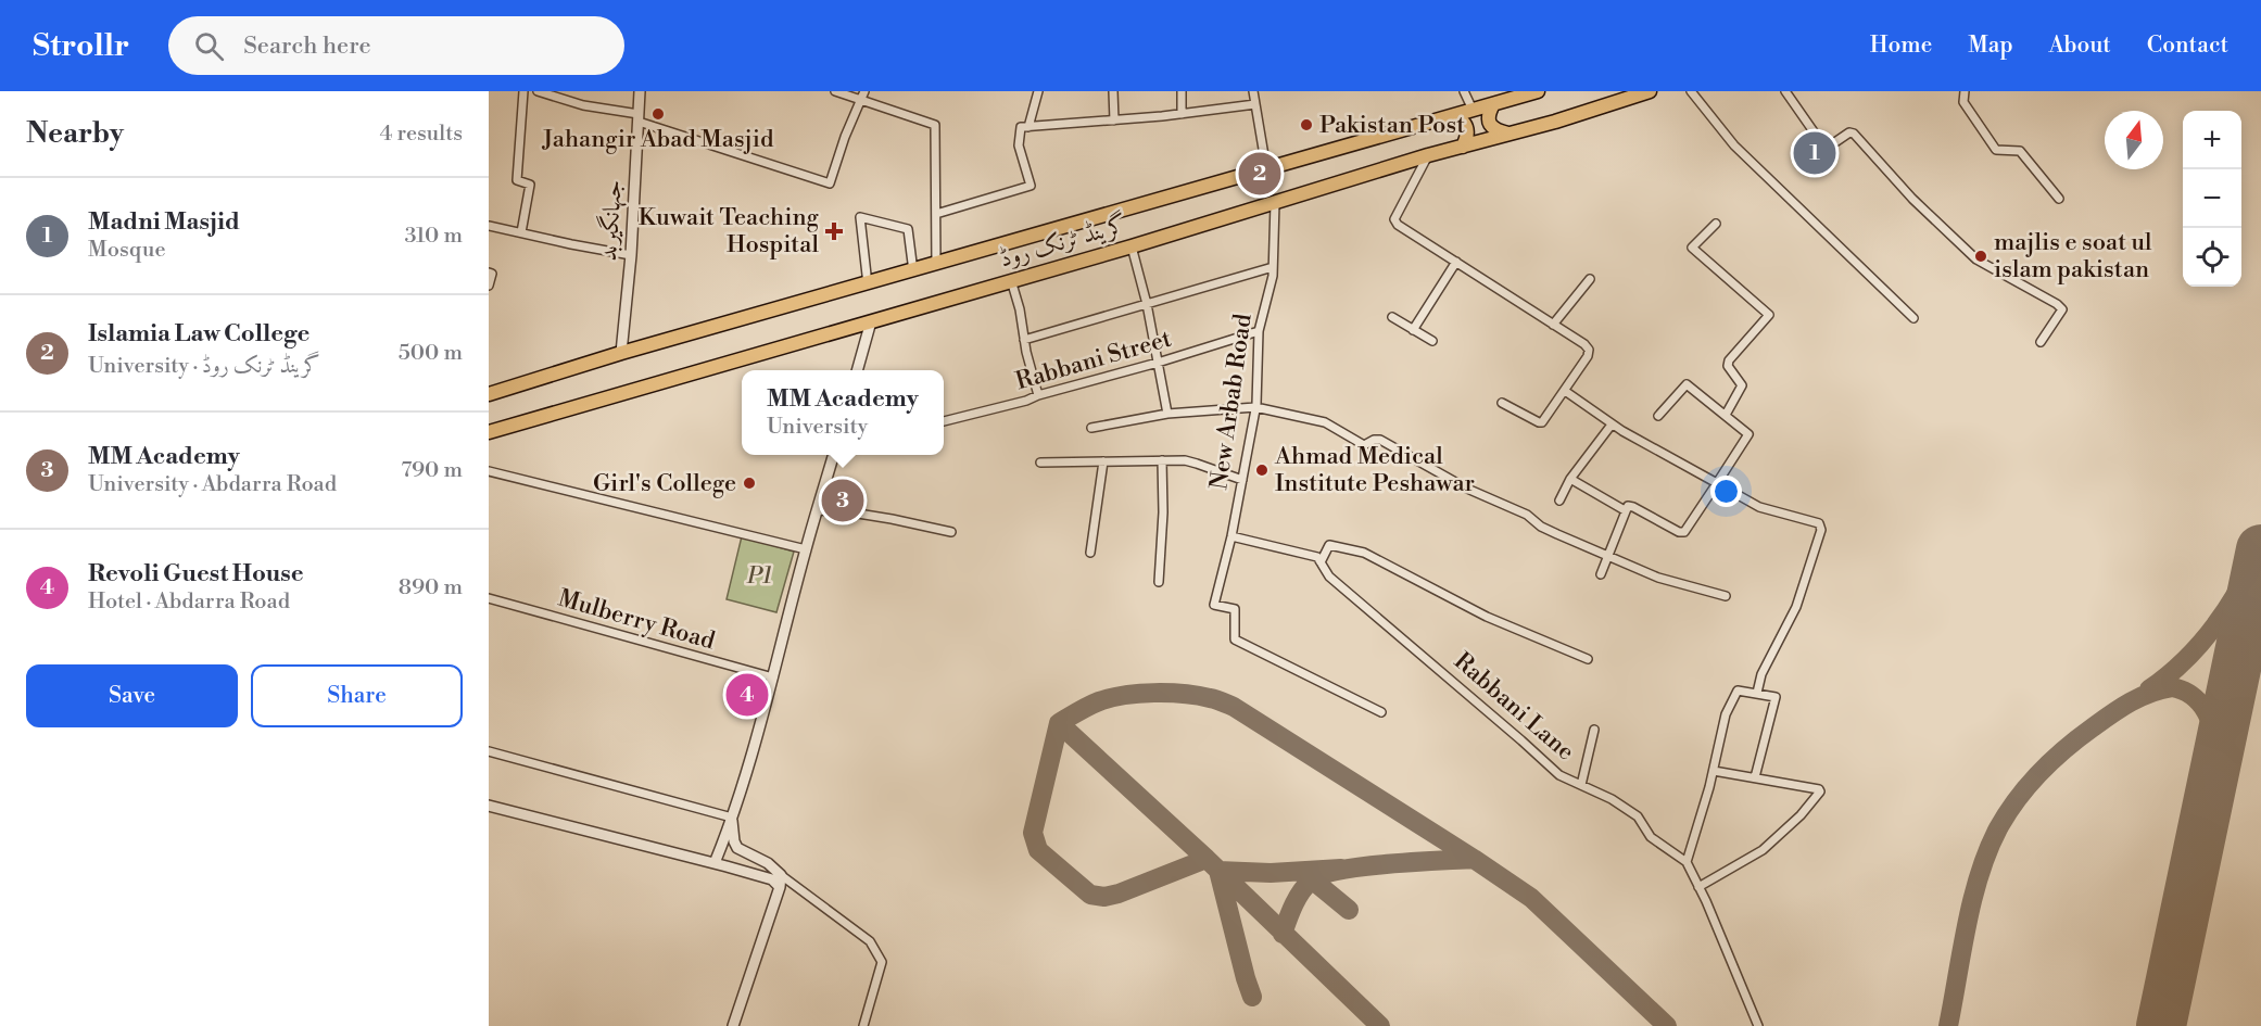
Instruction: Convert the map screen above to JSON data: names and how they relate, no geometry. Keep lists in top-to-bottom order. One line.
{"streets":{"highway":["گرینڈ ٹرنک روڈ"],"street":["جہانگیربد","Rabbani Street","New Arbab Road","Mulberry Road","Rabbani Lane"]},"crossings":[["جہانگیربد","گرینڈ ٹرنک روڈ"],["گرینڈ ٹرنک روڈ","New Arbab Road"],["Rabbani Street","New Arbab Road"],["New Arbab Road","Rabbani Lane"]],"parks":["P1"],"places":{"other":["Jahangir Abad Masjid","Pakistan Post","majlis e soat ul islam pakistan","Ahmad Medical Institute Peshawar","Girl's College"],"health":["Kuwait Teaching Hospital"]},"north":"top","page":{"header":"Strollr","search":"Search here","nav":["Home","Map","About","Contact"],"heading":["Nearby","4 results"],"map_buttons":["+","−"],"pins":["1","2","3","4"],"list":[{"mark":"1","name":"Madni Masjid","note":"Mosque","value":"310 m"},{"mark":"2","name":"Islamia Law College","note":"University · گرینڈ ٹرنک روڈ","value":"500 m"},{"mark":"3","name":"MM Academy","note":"University · Abdarra Road","value":"790 m"},{"mark":"4","name":"Revoli Guest House","note":"Hotel · Abdarra Road","value":"890 m"}],"popup":["MM Academy","University"],"buttons":["Save","Share"]}}
